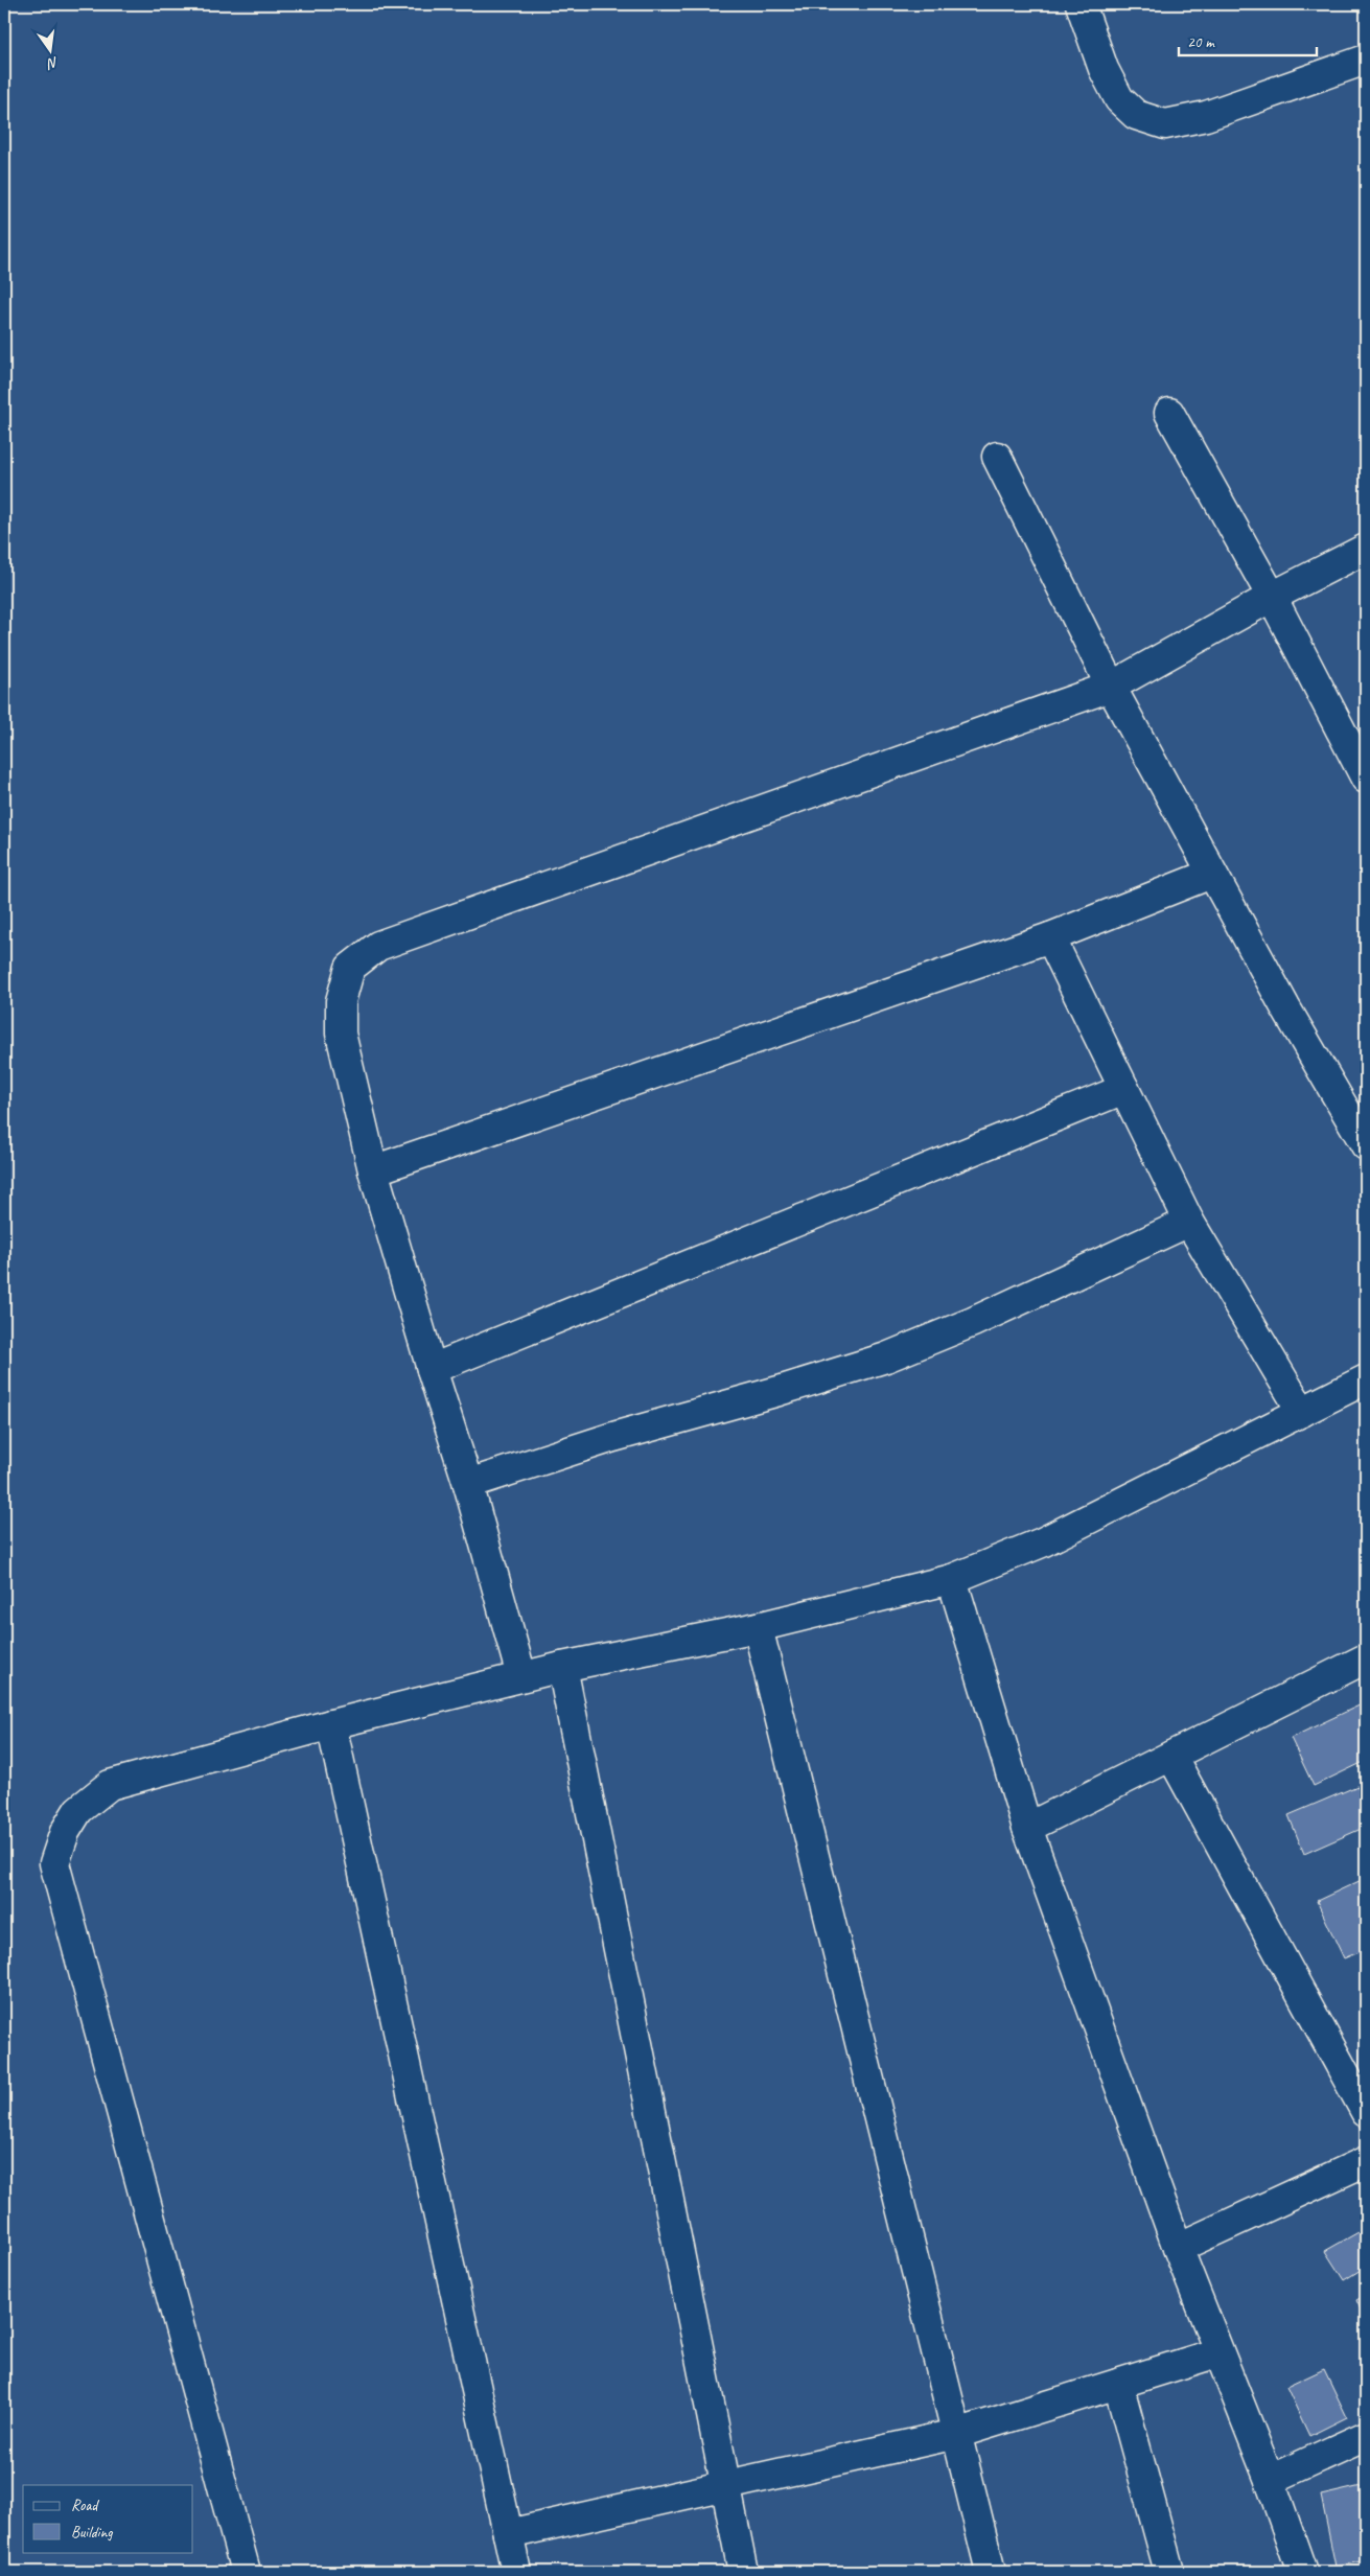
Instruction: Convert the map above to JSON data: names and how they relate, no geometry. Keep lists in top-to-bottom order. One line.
{"legend":["Road","Building"],"scale_bar":"20 m","north":"bottom"}
